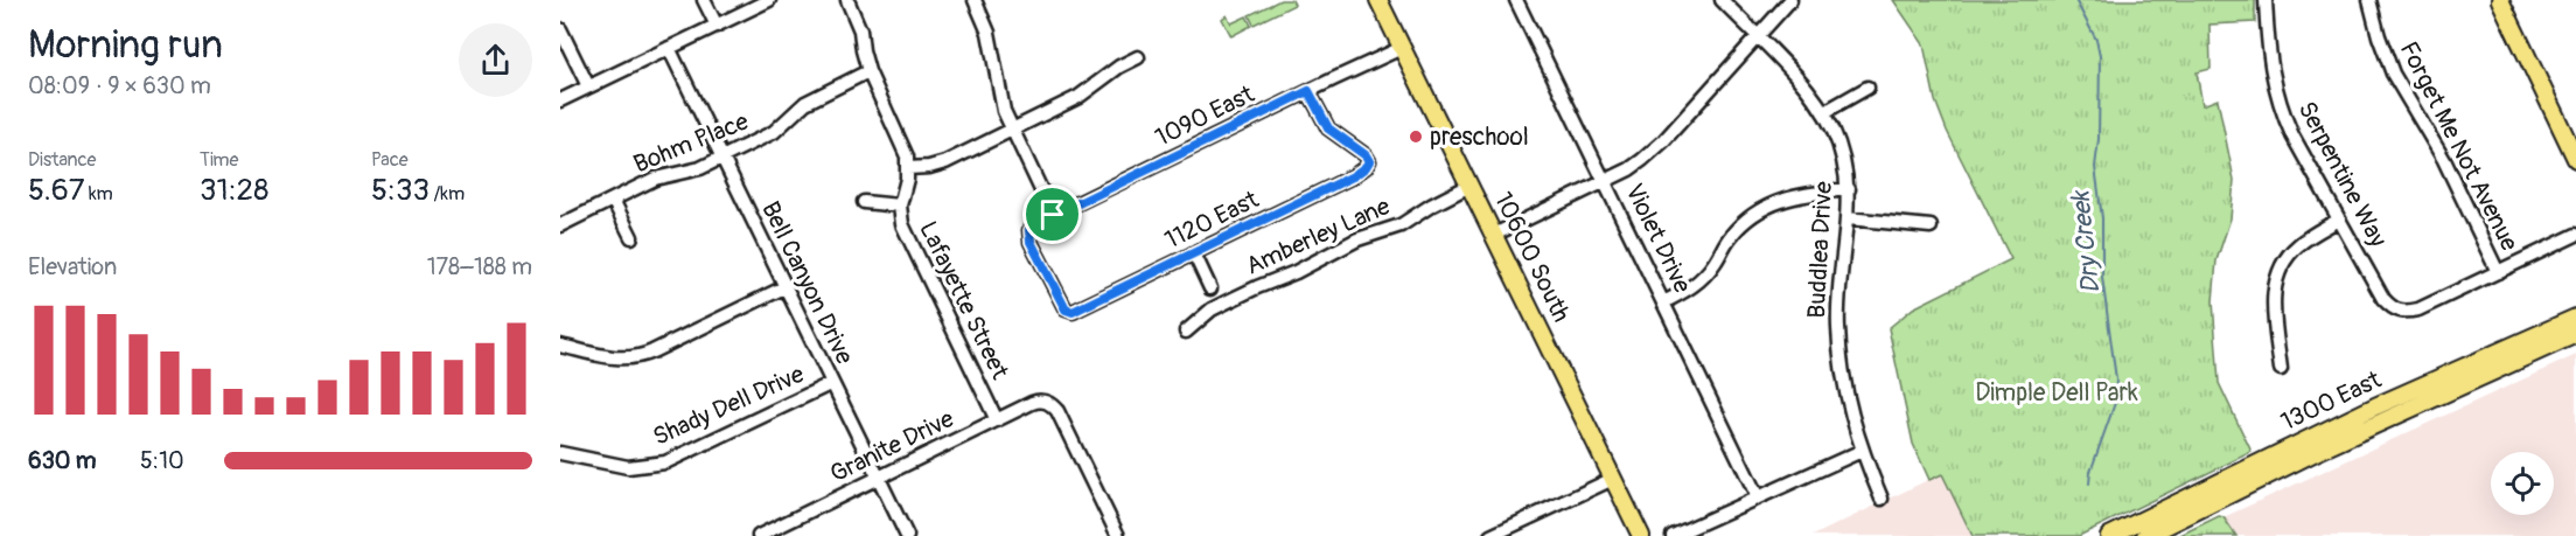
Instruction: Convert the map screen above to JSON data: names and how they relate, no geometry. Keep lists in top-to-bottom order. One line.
{"streets":{"main road":["10600 South","1300 East"],"street":["1090 East","Bohm Place","Forget Me Not Avenue","Serpentine Way","1120 East","Amberley Lane","Violet Drive","Buddlea Drive","Bell Canyon Drive","Lafayette Street","Shady Dell Drive","Granite Drive"]},"crossings":[["1090 East","1120 East"],["1090 East","10600 South"],["Bohm Place","Bell Canyon Drive"],["Bohm Place","Lafayette Street"],["Forget Me Not Avenue","Serpentine Way"],["Amberley Lane","10600 South"],["Bell Canyon Drive","Shady Dell Drive"],["Bell Canyon Drive","Granite Drive"],["Lafayette Street","Granite Drive"]],"water":["Dry Creek"],"parks":["Dimple Dell Park"],"places":["preschool"],"page":{"heading":["Morning run","08:09 · 9 × 630 m"],"stats":[["Distance","5.67 km"],["Time","31:28"],["Pace","5:33 /km"]],"chart":["Elevation","178–188 m"],"list":[{"name":"630 m","note":"5:10"}]}}
